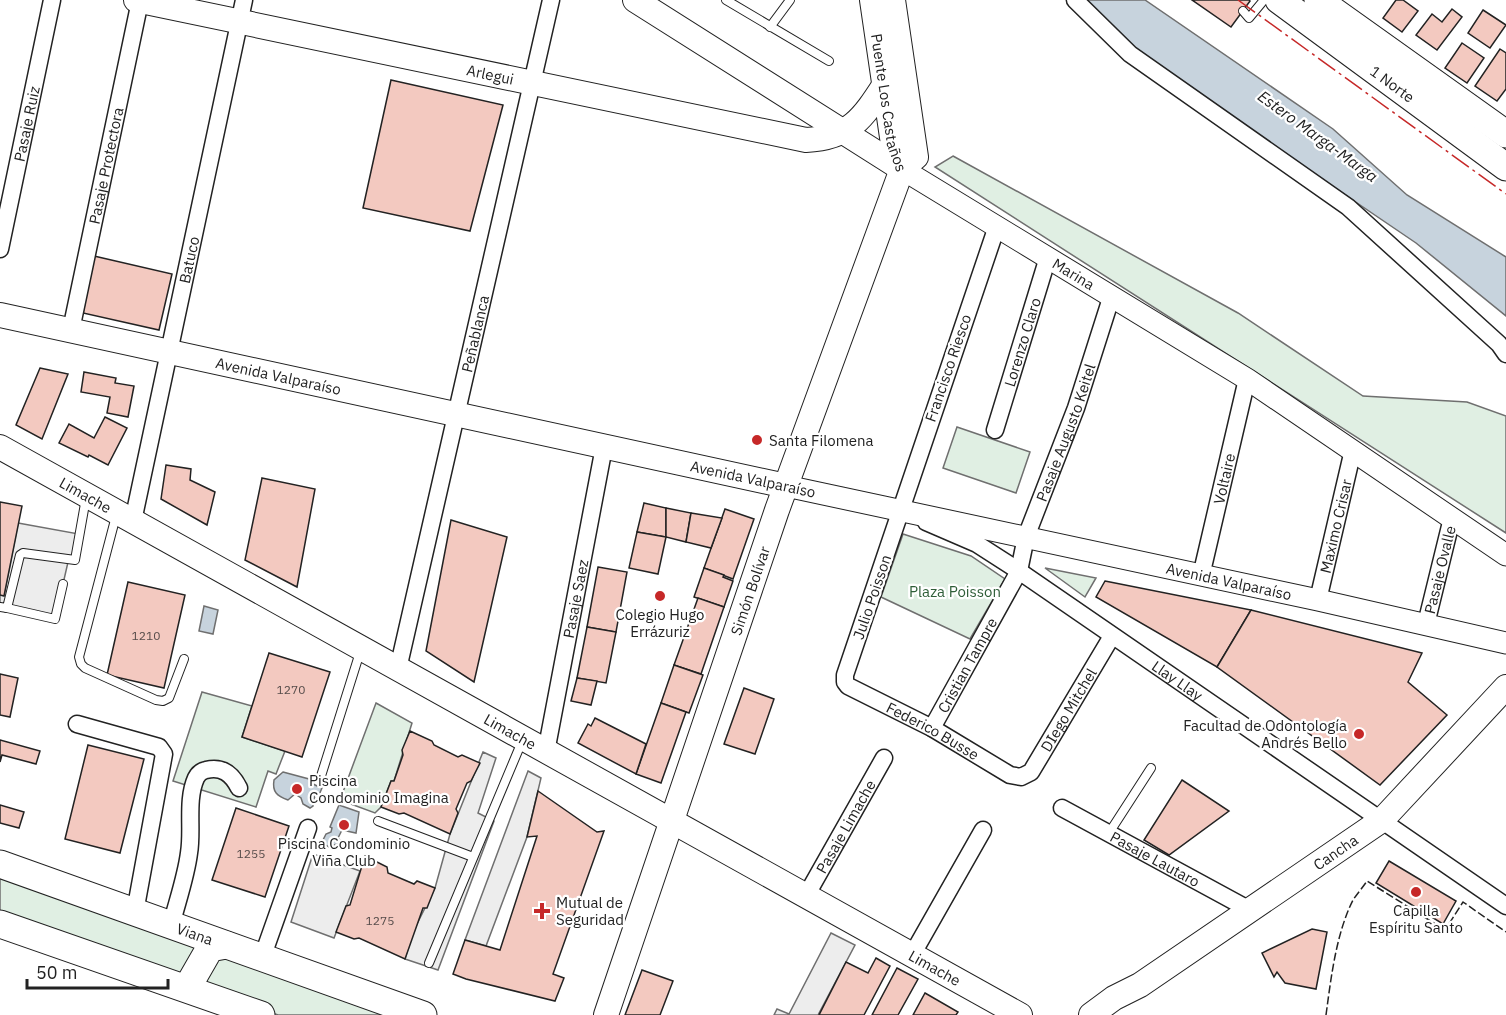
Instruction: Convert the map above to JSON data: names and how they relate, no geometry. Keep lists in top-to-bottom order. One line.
{"streets":{"main road":["Arlegui","1 Norte","Puente Los Castaños","Marina","Avenida Valparaíso","Limache","Simón Bolívar","Cancha","Viana"],"street":["Pasaje Ruiz","Pasaje Protectora","Batuco","Peñablanca","Lorenzo Claro","Francisco Riesco","Pasaje Augusto Keitel","Voltaire","Maximo Crisar","Pasaje Ovalle","Julio Poisson","Pasaje Saez","Cristian Tampre","Llay Llay","DIego Mitchel","Federico Busse","Pasaje Limache","Pasaje Lautaro"]},"crossings":[["Arlegui","Pasaje Protectora"],["Arlegui","Batuco"],["Arlegui","Marina"],["Arlegui","Peñablanca"],["Puente Los Castaños","Marina"],["Puente Los Castaños","Simón Bolívar"],["Pasaje Protectora","Avenida Valparaíso"],["Batuco","Avenida Valparaíso"],["Batuco","Limache"],["Marina","Lorenzo Claro"],["Marina","Francisco Riesco"],["Marina","Pasaje Augusto Keitel"],["Marina","Voltaire"],["Marina","Maximo Crisar"],["Marina","Pasaje Ovalle"],["Marina","Simón Bolívar"],["Peñablanca","Avenida Valparaíso"],["Peñablanca","Limache"],["Francisco Riesco","Avenida Valparaíso"],["Francisco Riesco","Julio Poisson"],["Francisco Riesco","Llay Llay"],["Avenida Valparaíso","Pasaje Augusto Keitel"],["Avenida Valparaíso","Voltaire"],["Avenida Valparaíso","Maximo Crisar"],["Avenida Valparaíso","Pasaje Ovalle"],["Avenida Valparaíso","Simón Bolívar"],["Avenida Valparaíso","Julio Poisson"],["Avenida Valparaíso","Pasaje Saez"],["Avenida Valparaíso","Llay Llay"],["Pasaje Augusto Keitel","Cristian Tampre"],["Pasaje Augusto Keitel","Llay Llay"],["Limache","Simón Bolívar"],["Limache","Pasaje Saez"],["Limache","Pasaje Limache"],["Julio Poisson","Llay Llay"],["Julio Poisson","Federico Busse"],["Cristian Tampre","Llay Llay"],["Cristian Tampre","Federico Busse"],["Llay Llay","DIego Mitchel"],["Llay Llay","Cancha"],["DIego Mitchel","Federico Busse"],["Cancha","Pasaje Lautaro"]],"water":["Estero Marga-Marga"],"parks":["Plaza Poisson"],"places":{"other":["Santa Filomena","Colegio Hugo Errázuriz","Facultad de Odontología Andrés Bello","Piscina Condominio Imagina","Piscina Condominio Viña Club","Capilla Espíritu Santo"],"health":["Mutual de Seguridad"]},"house_numbers":["1210","1270","1255","1275"],"scale_bar":"50 m"}
